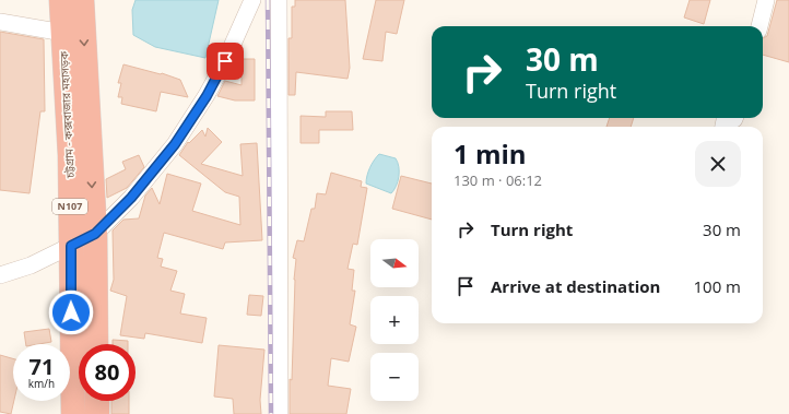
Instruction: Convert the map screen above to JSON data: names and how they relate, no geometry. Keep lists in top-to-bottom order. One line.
{"streets":{"highway":["চট্টগ্রাম - কক্সবাজার মহাসড়ক","N107"]},"north":"right","page":{"turn":["30 m","Turn right"],"heading":["1 min","130 m · 06:12"],"list":[{"name":"Turn right","value":"30 m"},{"name":"Arrive at destination","value":"100 m"}],"map_buttons":["+","−"],"speed":"71 km/h","limit":"80"}}
